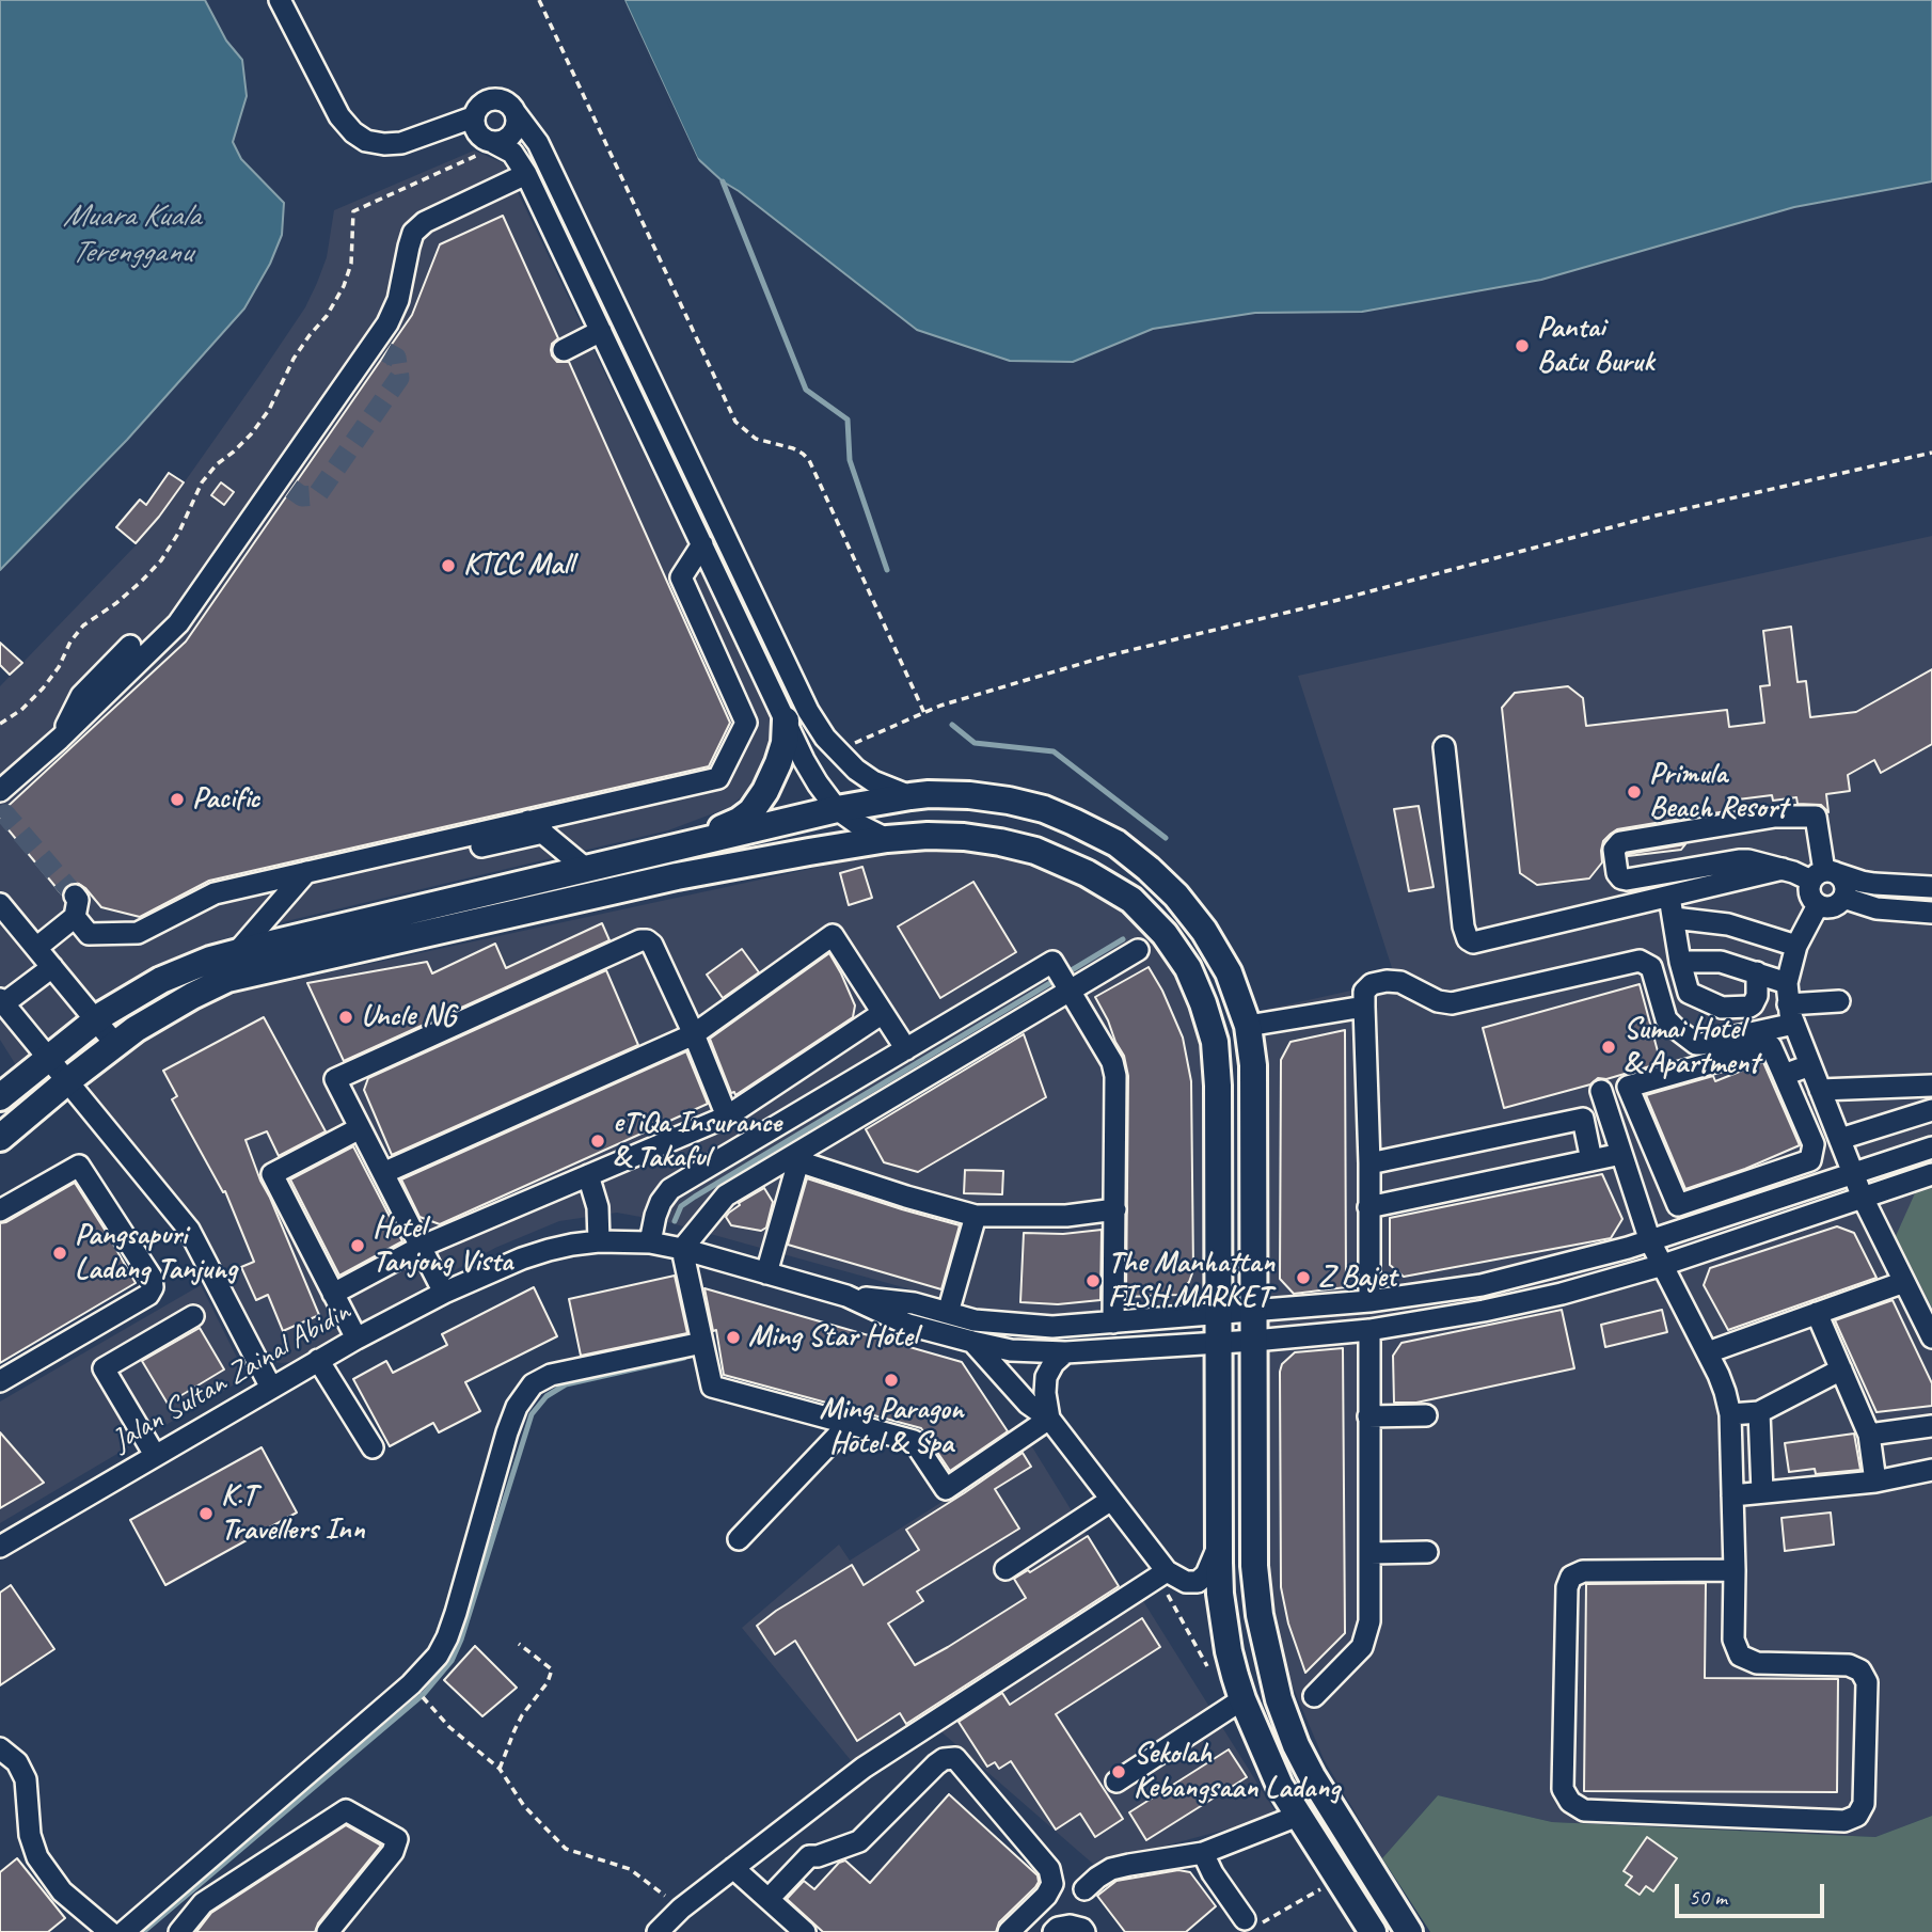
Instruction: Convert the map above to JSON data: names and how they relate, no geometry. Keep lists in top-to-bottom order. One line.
{"streets":{"street":["Jalan Sultan Zainal Abidin"]},"water":["Muara Kuala Terengganu"],"places":["Pantai Batu Buruk","KTCC Mall","Primula Beach Resort","Pacific","Uncle NG","Sumai Hotel & Apartment","eTiQa Insurance & Takaful","Hotel Tanjong Vista","Pangsapuri Ladang Tanjung","Z Bajet","The Manhattan FISH MARKET","Ming Star Hotel","Ming Paragon Hotel & Spa","K.T Travellers Inn","Sekolah Kebangsaan Ladang"],"scale_bar":"50 m"}
